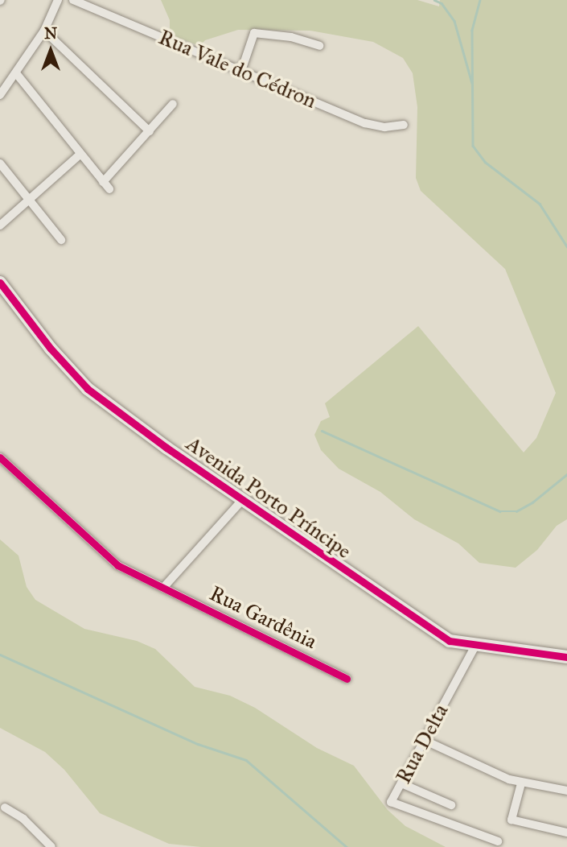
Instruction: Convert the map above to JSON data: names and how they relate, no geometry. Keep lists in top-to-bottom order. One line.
{"streets":{"street":["Rua Vale do Cédron","Avenida Porto Príncipe","Rua Gardênia","Rua Delta"]},"crossings":[["Avenida Porto Príncipe","Rua Delta"]],"north":"top"}
